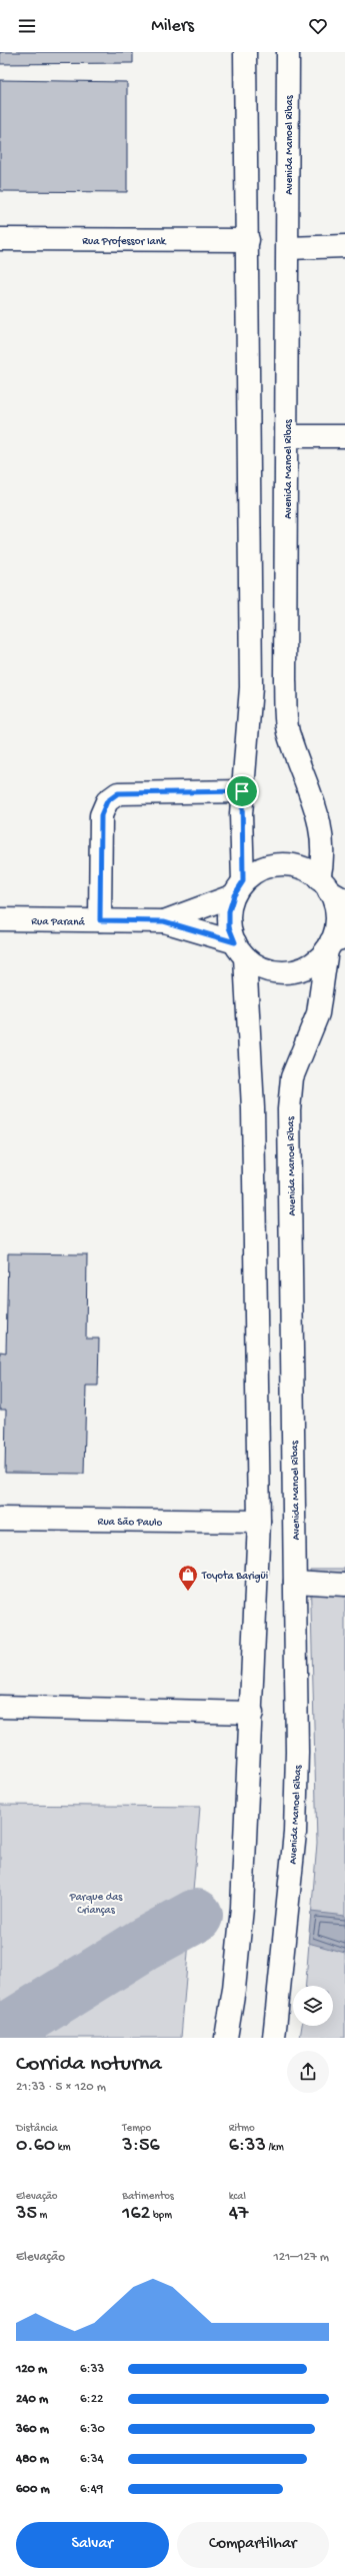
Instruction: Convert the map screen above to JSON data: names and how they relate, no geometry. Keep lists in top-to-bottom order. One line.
{"streets":{"main road":["Avenida Manoel Ribas","Rua Professor Iank","Rua Paraná","Rua São Paulo"]},"parks":["Parque das Crianças"],"places":{"shop":["Toyota Barigüi"]},"page":{"header":"Milers","heading":["Corrida noturna","21:33 · 5 × 120 m"],"stats":[["Distância","0.60 km"],["Tempo","3:56"],["Ritmo","6:33 /km"],["Elevação","35 m"],["Batimentos","162 bpm"],["kcal","47"]],"chart":["Elevação","121–127 m"],"list":[{"name":"120 m","note":"6:33"},{"name":"240 m","note":"6:22"},{"name":"360 m","note":"6:30"},{"name":"480 m","note":"6:34"},{"name":"600 m","note":"6:49"}],"buttons":["Salvar","Compartilhar"]}}
